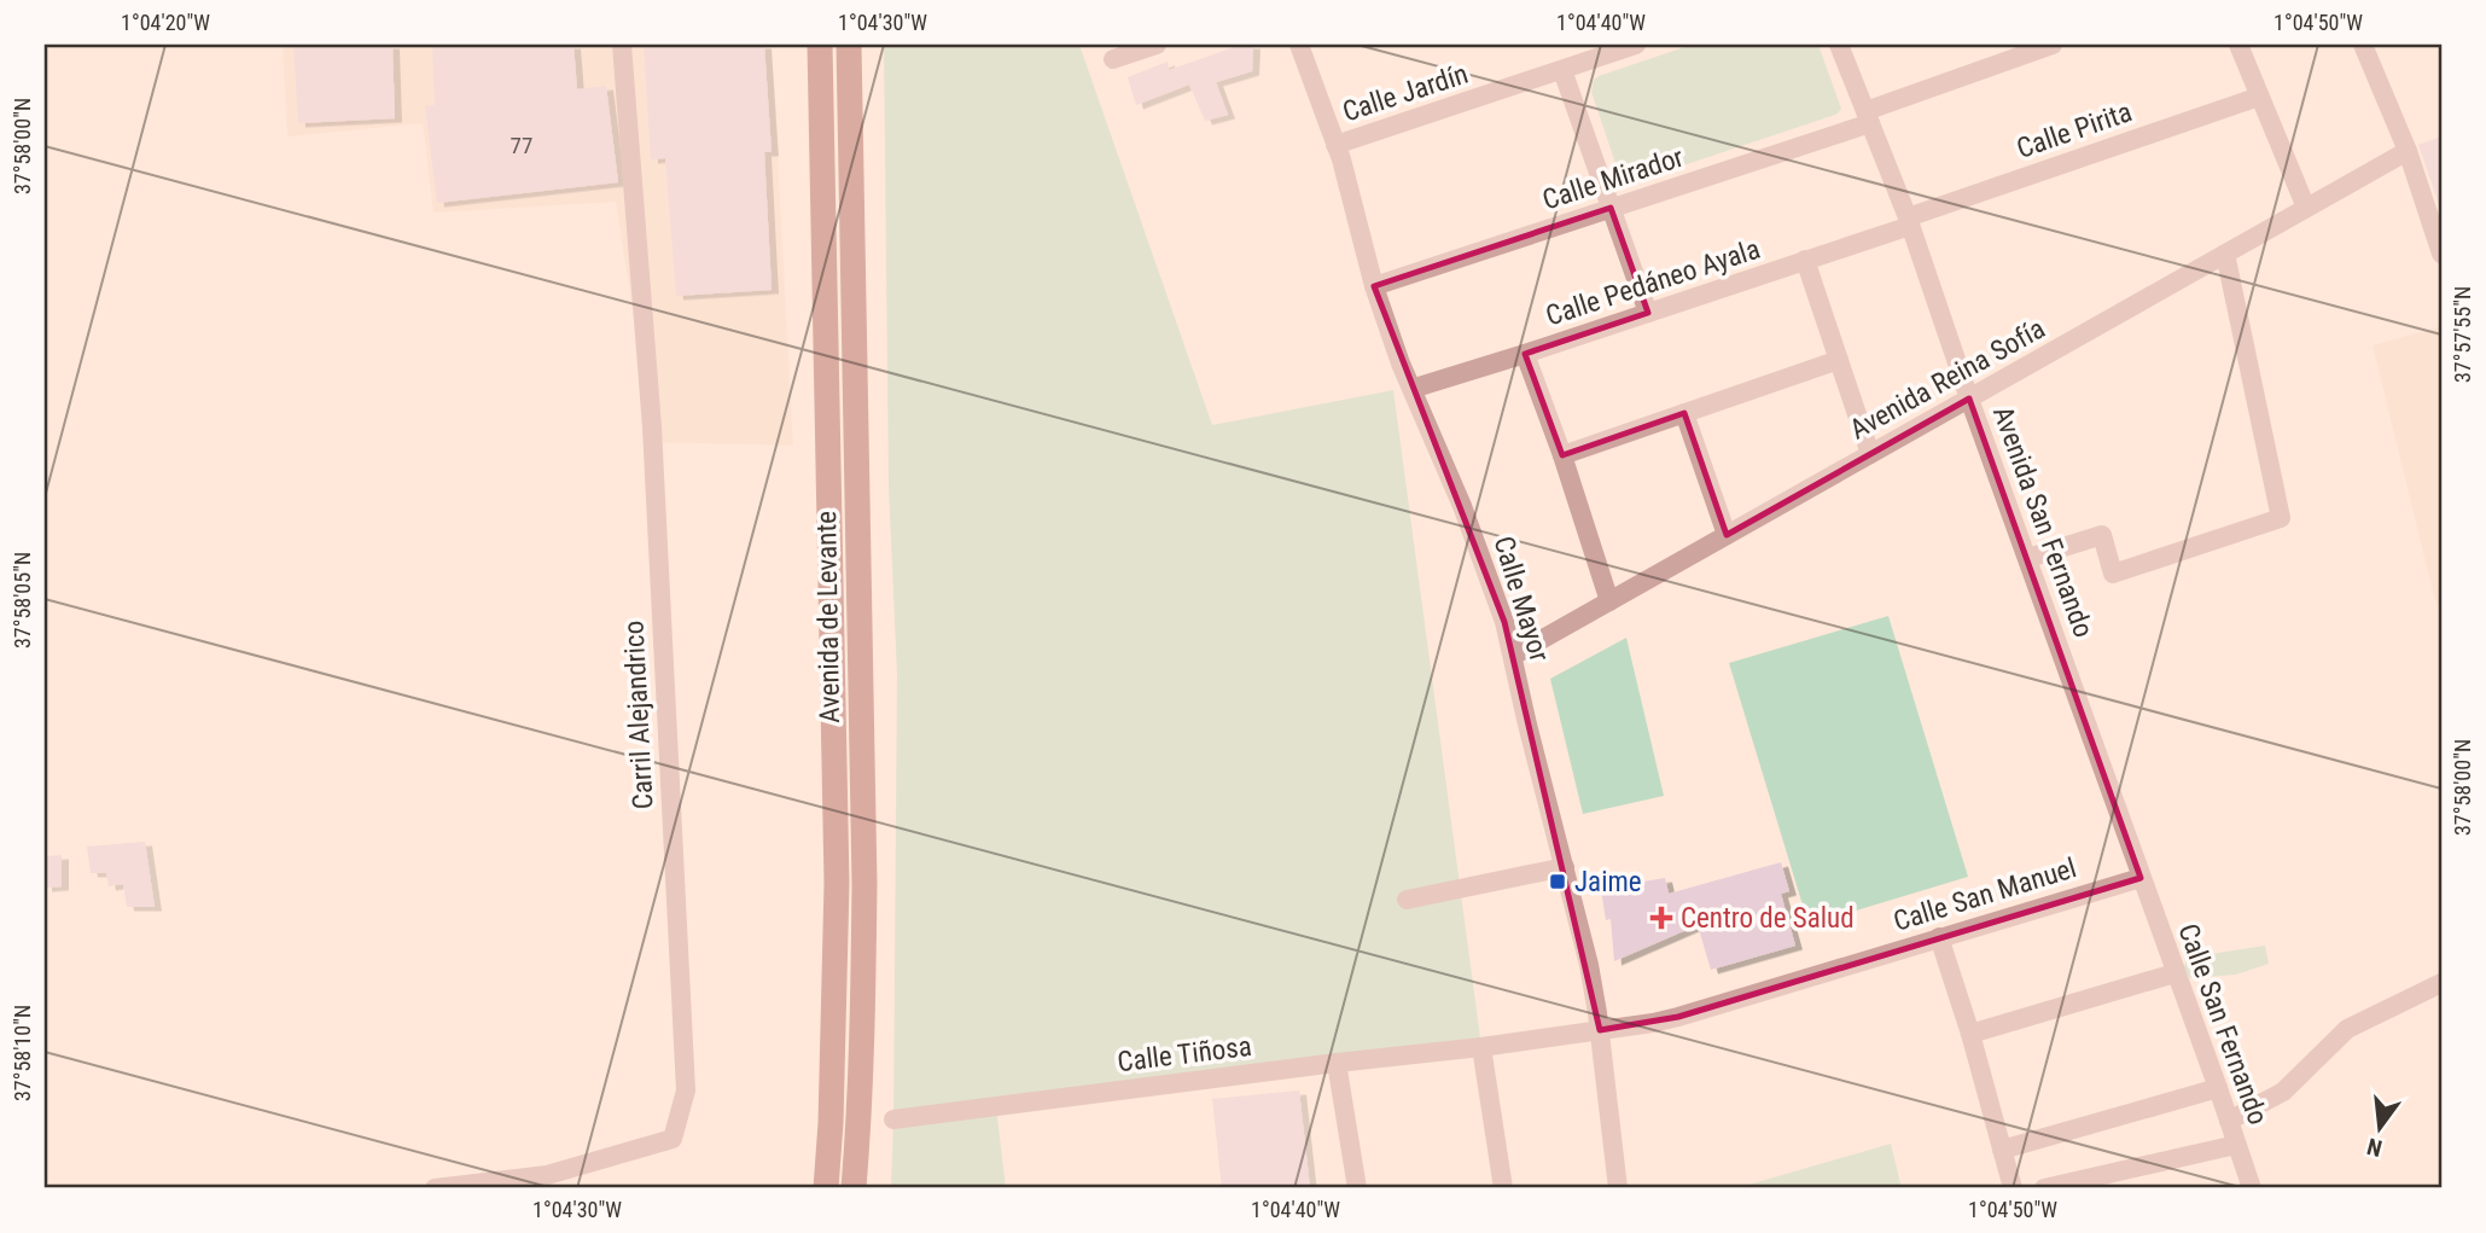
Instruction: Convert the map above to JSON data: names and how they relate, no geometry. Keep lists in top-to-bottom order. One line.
{"streets":{"main road":["Avenida de Levante"],"street":["Calle Jardín","Calle Pirita","Calle Mirador","Calle Pedáneo Ayala","Avenida Reina Sofía","Avenida San Fernando","Calle Mayor","Carril Alejandrico","Calle San Manuel","Calle San Fernando","Calle Tiñosa"]},"crossings":[["Calle Jardín","Calle Mayor"],["Calle Pirita","Calle Pedáneo Ayala"],["Calle Pirita","Avenida San Fernando"],["Calle Mirador","Avenida San Fernando"],["Calle Mirador","Calle Mayor"],["Calle Pedáneo Ayala","Avenida San Fernando"],["Calle Pedáneo Ayala","Calle Mayor"],["Avenida Reina Sofía","Avenida San Fernando"],["Avenida Reina Sofía","Calle Mayor"],["Avenida San Fernando","Calle San Manuel"],["Avenida San Fernando","Calle San Fernando"],["Calle Mayor","Calle San Manuel"],["Calle San Manuel","Calle San Fernando"],["Calle San Manuel","Calle Tiñosa"]],"places":{"transit":["Jaime"],"health":["Centro de Salud"]},"house_numbers":["77"],"north":"bottom","coordinates":["1°04'20\"W","1°04'30\"W","1°04'40\"W","1°04'50\"W","37°58'00\"N","37°57'55\"N","37°58'05\"N","37°58'10\"N"]}
